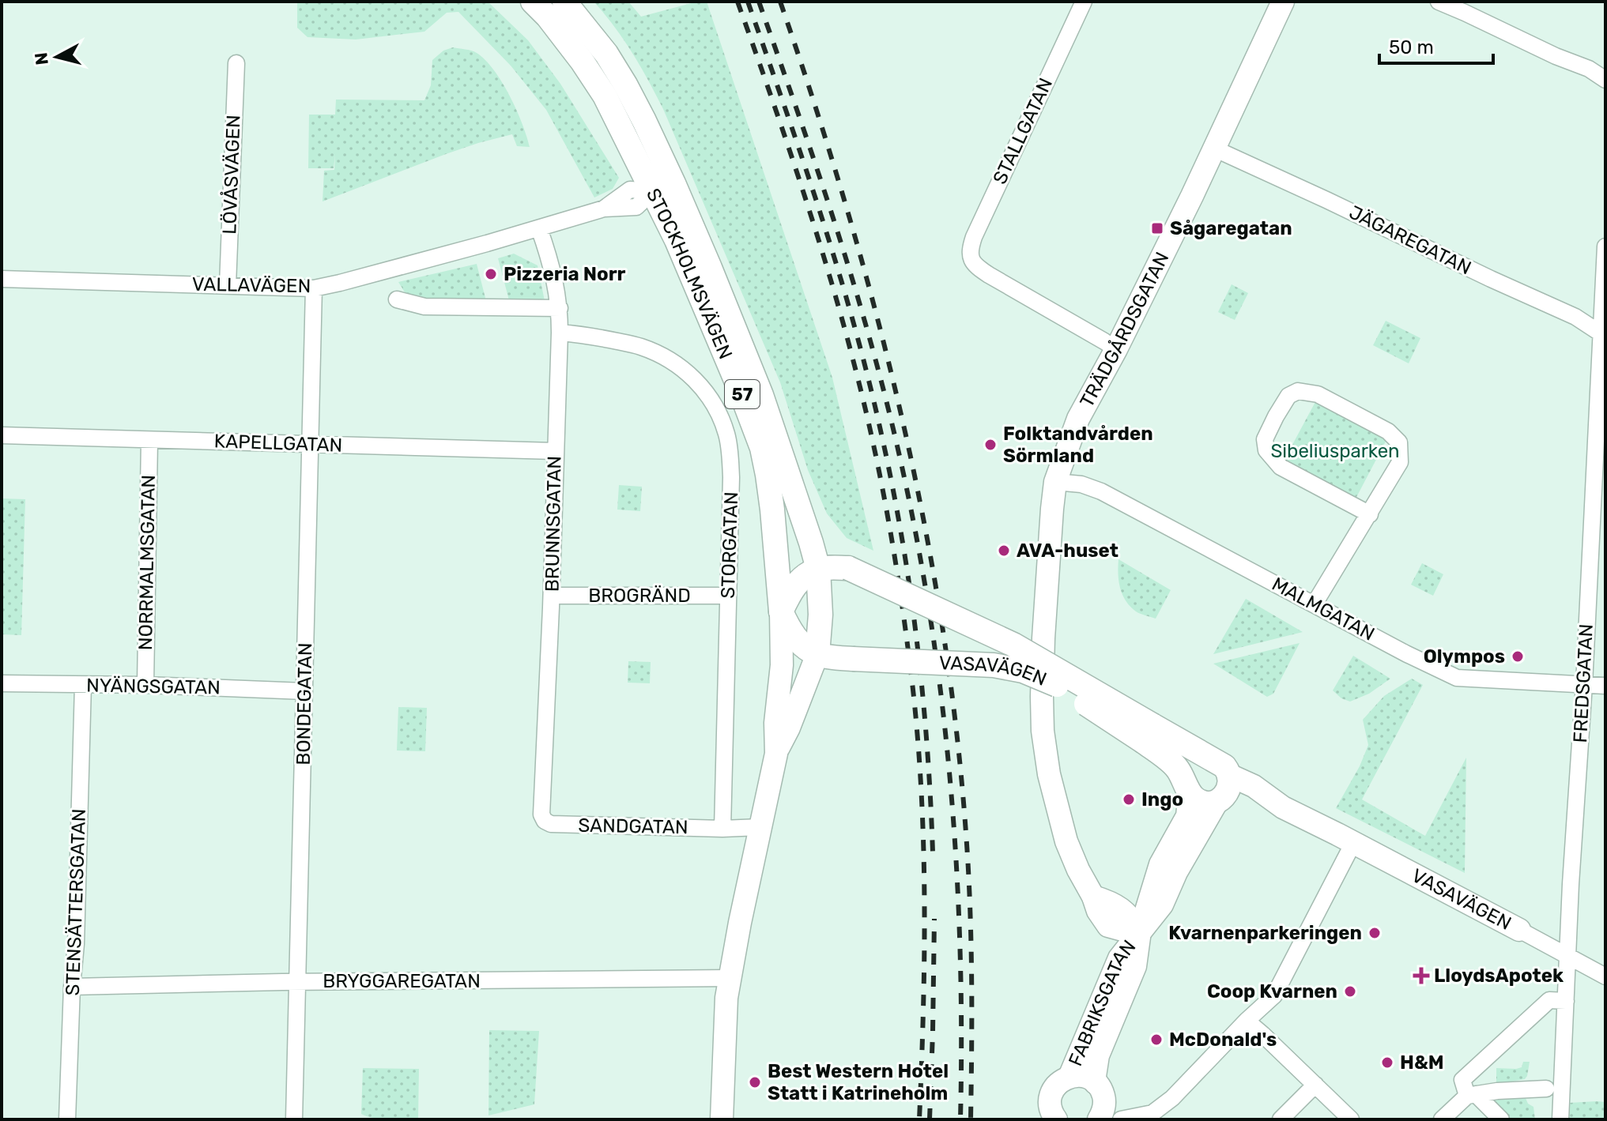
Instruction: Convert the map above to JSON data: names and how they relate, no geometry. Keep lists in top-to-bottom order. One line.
{"streets":{"main road":["STOCKHOLMSVÄGEN","57","VASAVÄGEN"],"street":["STALLGATAN","LÖVÅSVÄGEN","JÄGAREGATAN","VALLAVÄGEN","TRÄDGÅRDSGATAN","KAPELLGATAN","BRUNNSGATAN","STORGATAN","NORRMALMSGATAN","BROGRÄND","MALMGATAN","FREDSGATAN","NYÄNGSGATAN","BONDEGATAN","SANDGATAN","STENSÄTTERSGATAN","BRYGGAREGATAN","FABRIKSGATAN"]},"crossings":[["STALLGATAN","TRÄDGÅRDSGATAN"],["LÖVÅSVÄGEN","VALLAVÄGEN"],["JÄGAREGATAN","TRÄDGÅRDSGATAN"],["JÄGAREGATAN","FREDSGATAN"],["STOCKHOLMSVÄGEN","VALLAVÄGEN"],["STOCKHOLMSVÄGEN","57"],["STOCKHOLMSVÄGEN","VASAVÄGEN"],["VALLAVÄGEN","BRUNNSGATAN"],["VALLAVÄGEN","BONDEGATAN"],["TRÄDGÅRDSGATAN","MALMGATAN"],["TRÄDGÅRDSGATAN","FABRIKSGATAN"],["57","VASAVÄGEN"],["KAPELLGATAN","BRUNNSGATAN"],["KAPELLGATAN","NORRMALMSGATAN"],["KAPELLGATAN","BONDEGATAN"],["BRUNNSGATAN","STORGATAN"],["BRUNNSGATAN","BROGRÄND"],["BRUNNSGATAN","SANDGATAN"],["STORGATAN","BROGRÄND"],["STORGATAN","SANDGATAN"],["NORRMALMSGATAN","NYÄNGSGATAN"],["MALMGATAN","FREDSGATAN"],["VASAVÄGEN","FREDSGATAN"],["VASAVÄGEN","FABRIKSGATAN"],["NYÄNGSGATAN","BONDEGATAN"],["NYÄNGSGATAN","STENSÄTTERSGATAN"],["BONDEGATAN","BRYGGAREGATAN"],["STENSÄTTERSGATAN","BRYGGAREGATAN"]],"parks":["Sibeliusparken"],"places":{"transit":["Sågaregatan"],"other":["Pizzeria Norr","Folktandvården Sörmland","AVA-huset","Olympos","Ingo","Kvarnenparkeringen","Coop Kvarnen","McDonald's","H&M","Best Western Hotel Statt i Katrineholm"],"health":["LloydsApotek"]},"scale_bar":"50 m","north":"left"}
